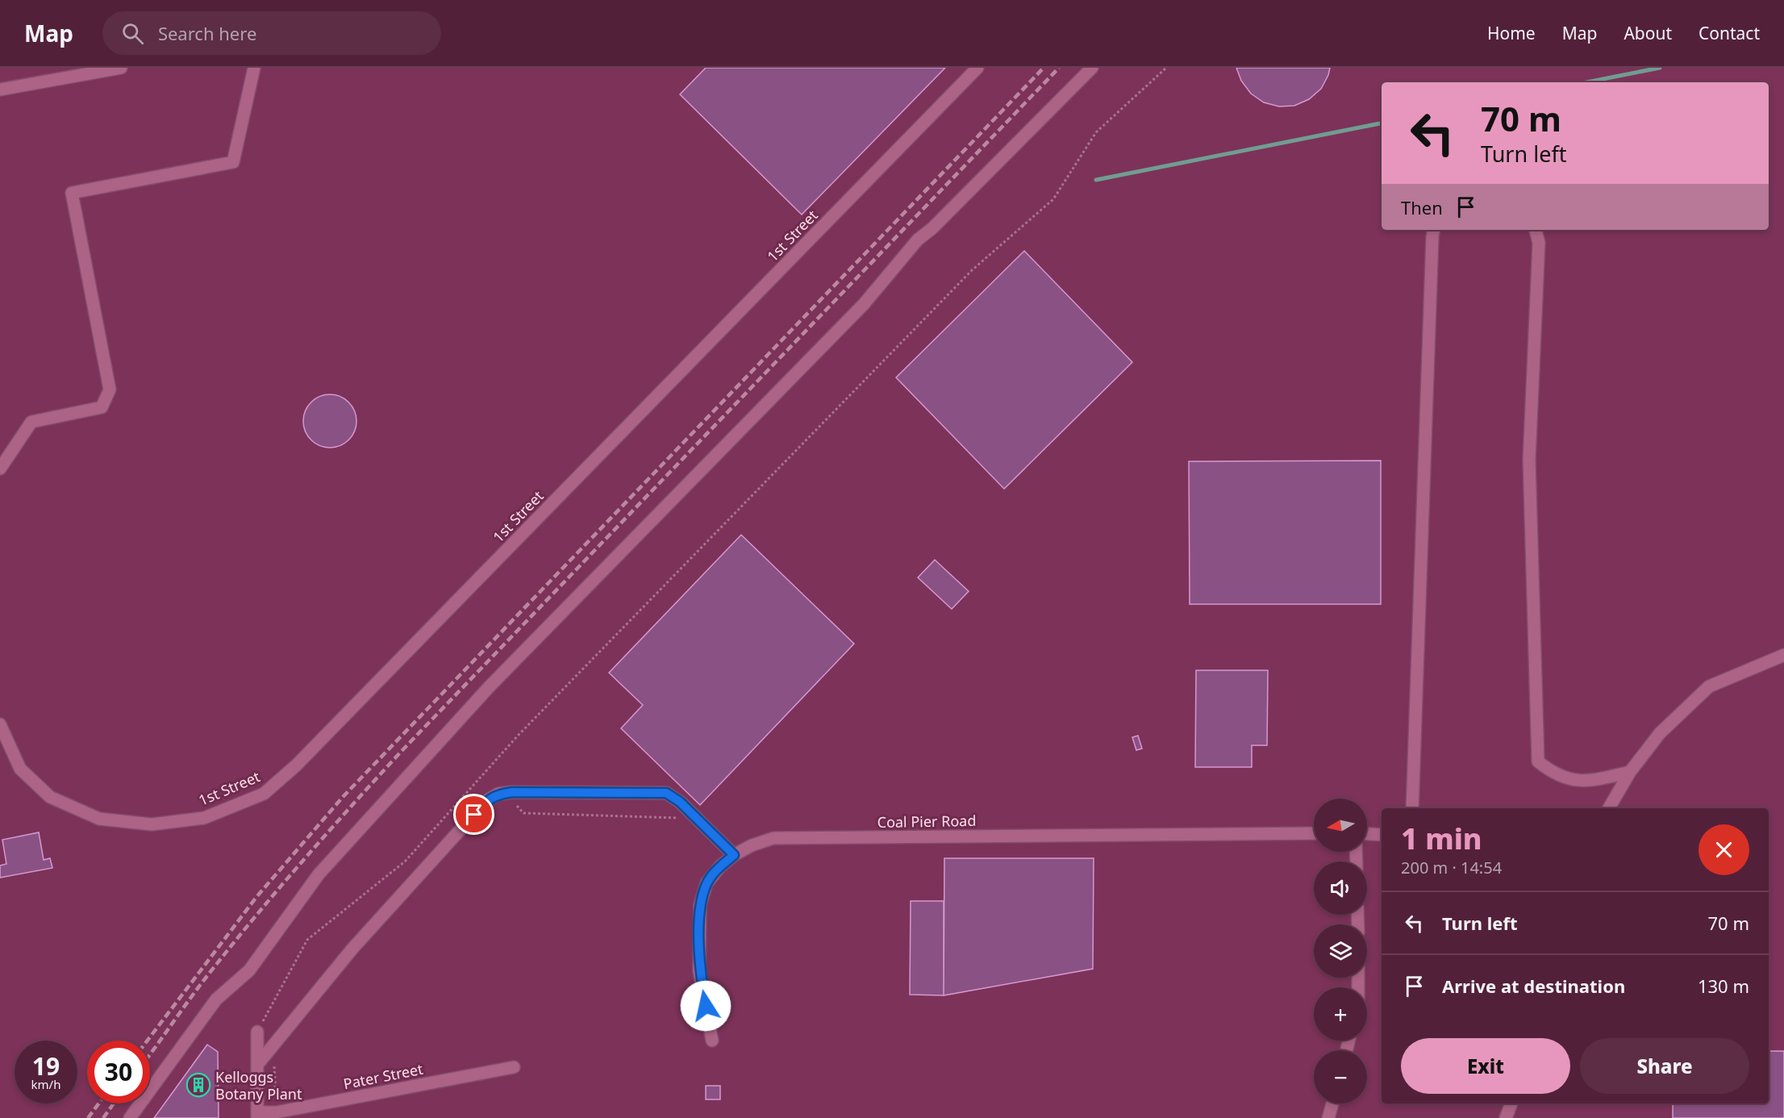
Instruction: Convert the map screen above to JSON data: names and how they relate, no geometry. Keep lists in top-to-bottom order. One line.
{"streets":{"street":["1st Street","Coal Pier Road","Pater Street"]},"places":{"building":["Kelloggs Botany Plant"]},"north":"left","page":{"header":"Map","search":"Search here","nav":["Home","Map","About","Contact"],"turn":["70 m","Turn left"],"then":"Then","map_buttons":["+","−"],"heading":["1 min","200 m · 14:54"],"list":[{"name":"Turn left","value":"70 m"},{"name":"Arrive at destination","value":"130 m"}],"buttons":["Exit","Share"],"speed":"19 km/h","limit":"30"}}
